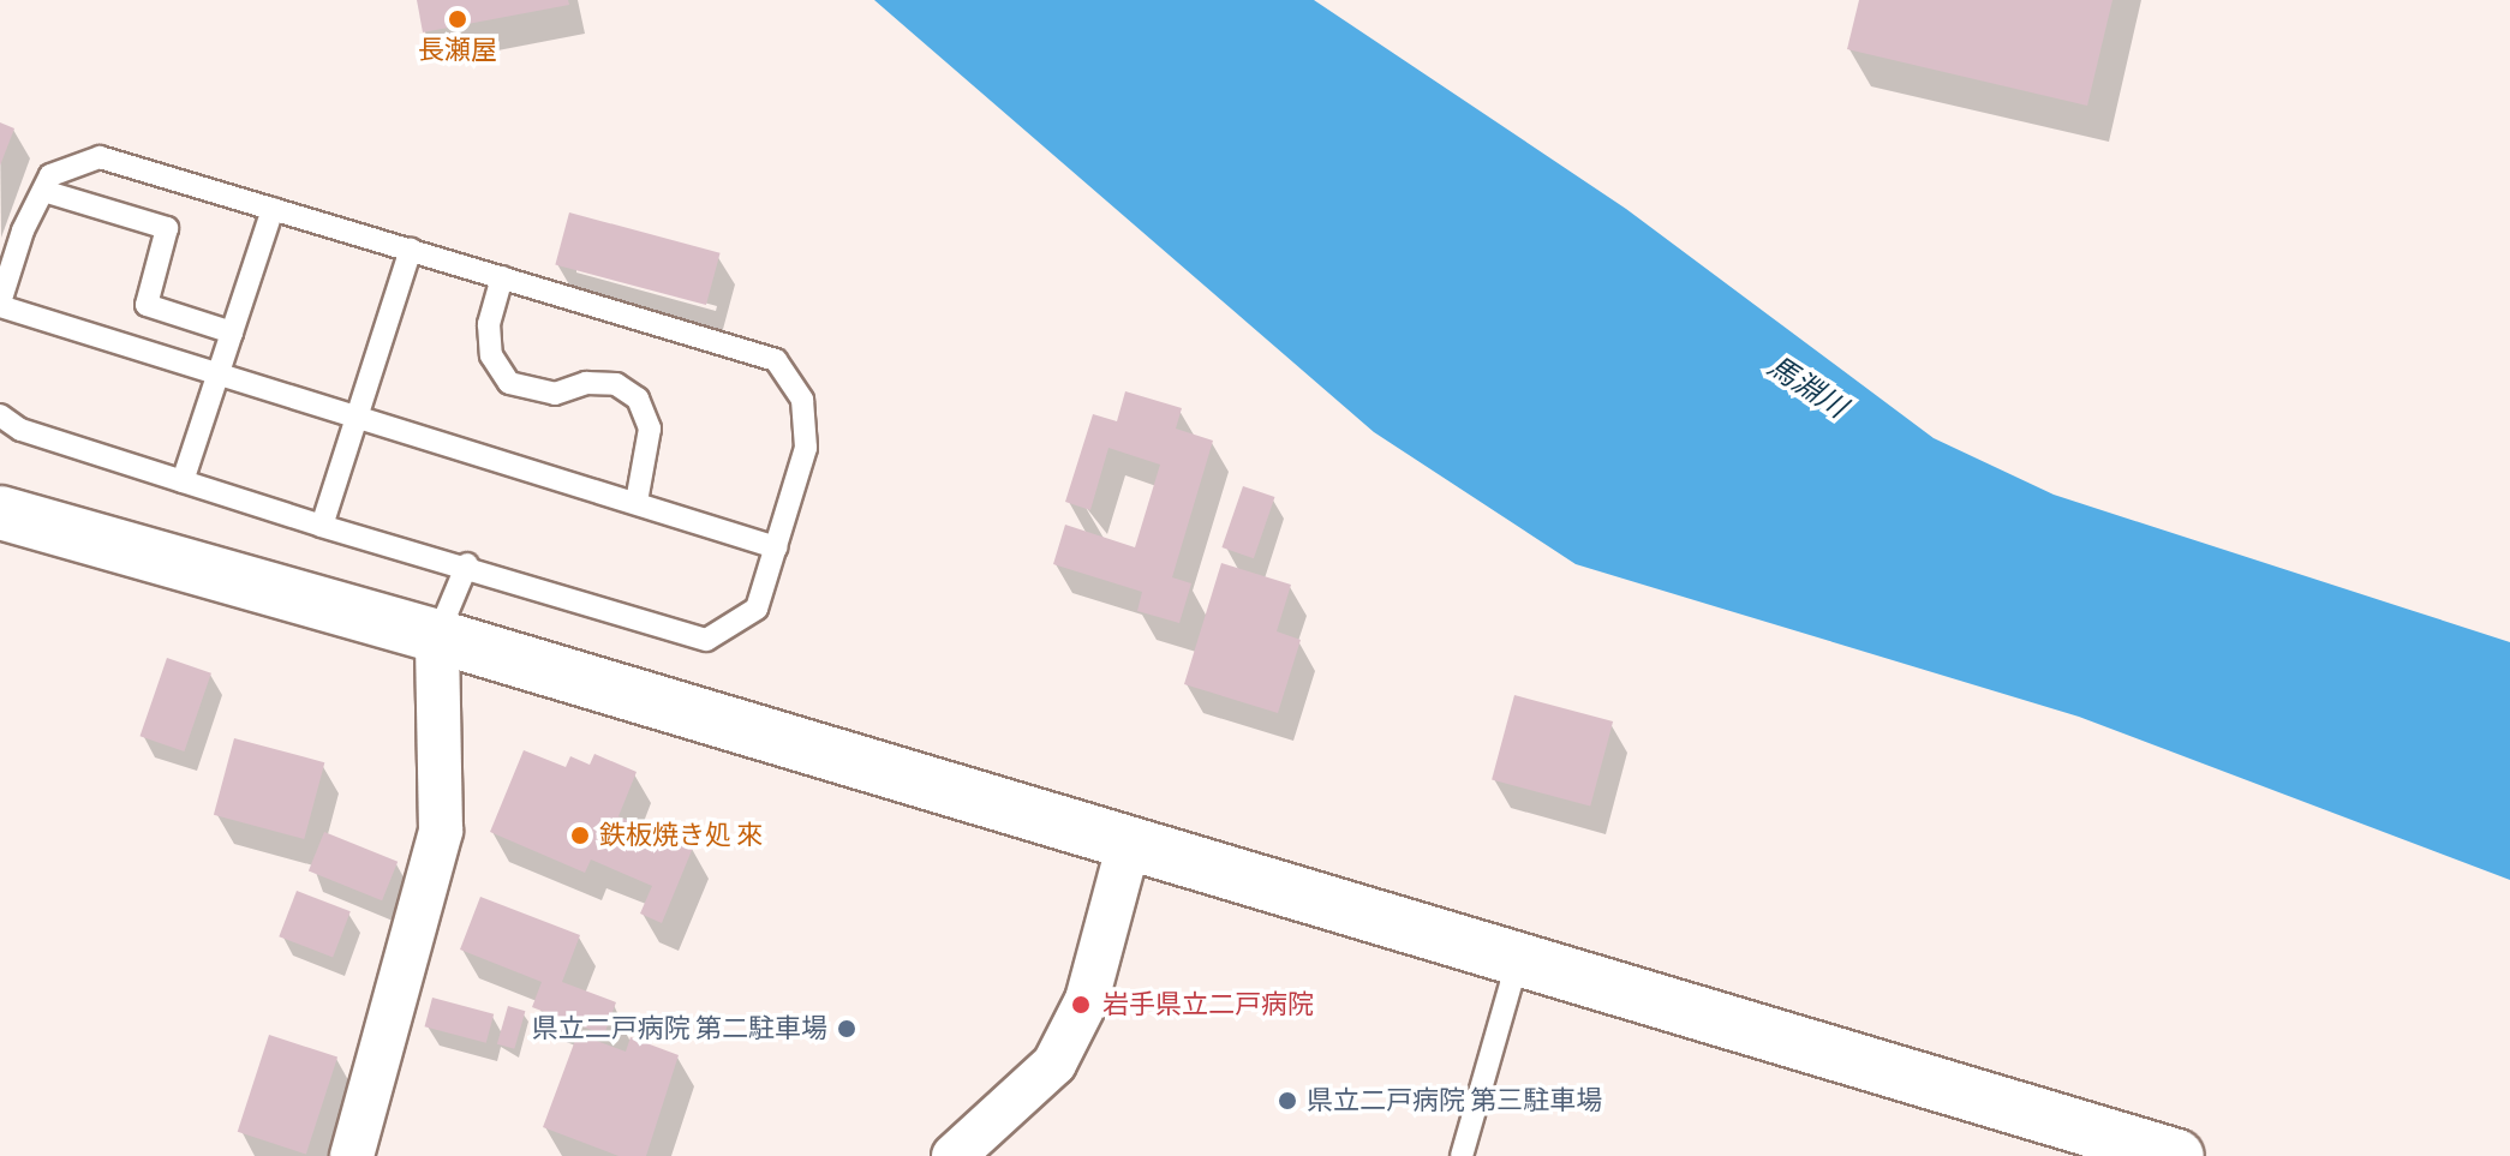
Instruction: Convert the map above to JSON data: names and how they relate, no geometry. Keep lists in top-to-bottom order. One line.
{"water":["馬淵川"],"places":["長瀬屋","鉄板焼き処 來","岩手県立二戸病院","県立二戸病院 第二駐車場","県立二戸病院 第三駐車場"]}
